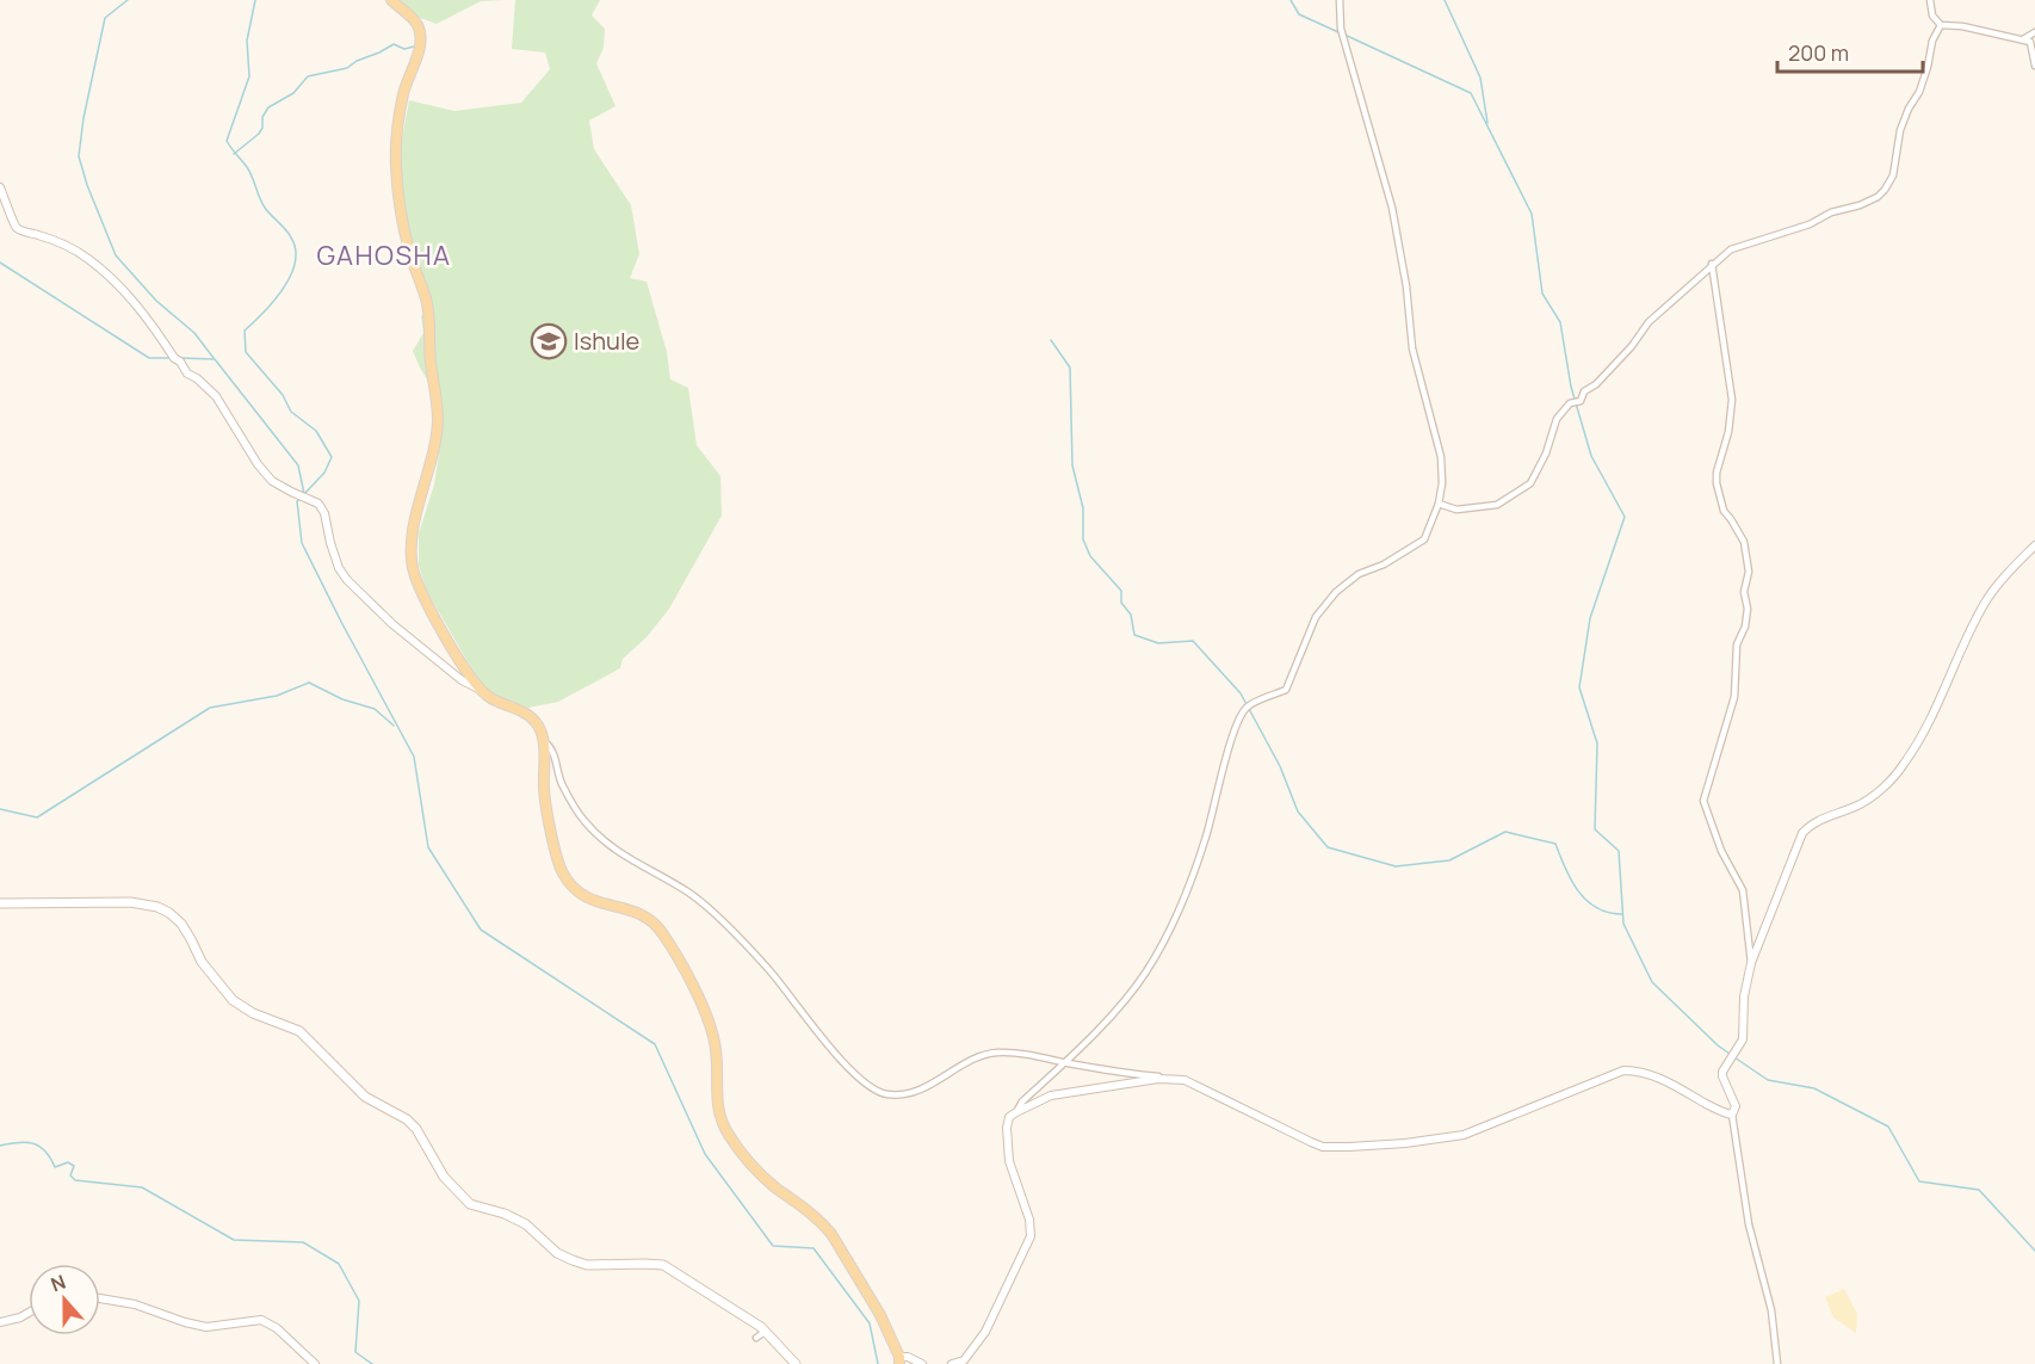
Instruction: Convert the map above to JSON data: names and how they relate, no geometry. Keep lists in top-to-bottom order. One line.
{"districts":["GAHOSHA"],"places":{"school or university":["Ishule"]},"scale_bar":"200 m","north":"top"}
